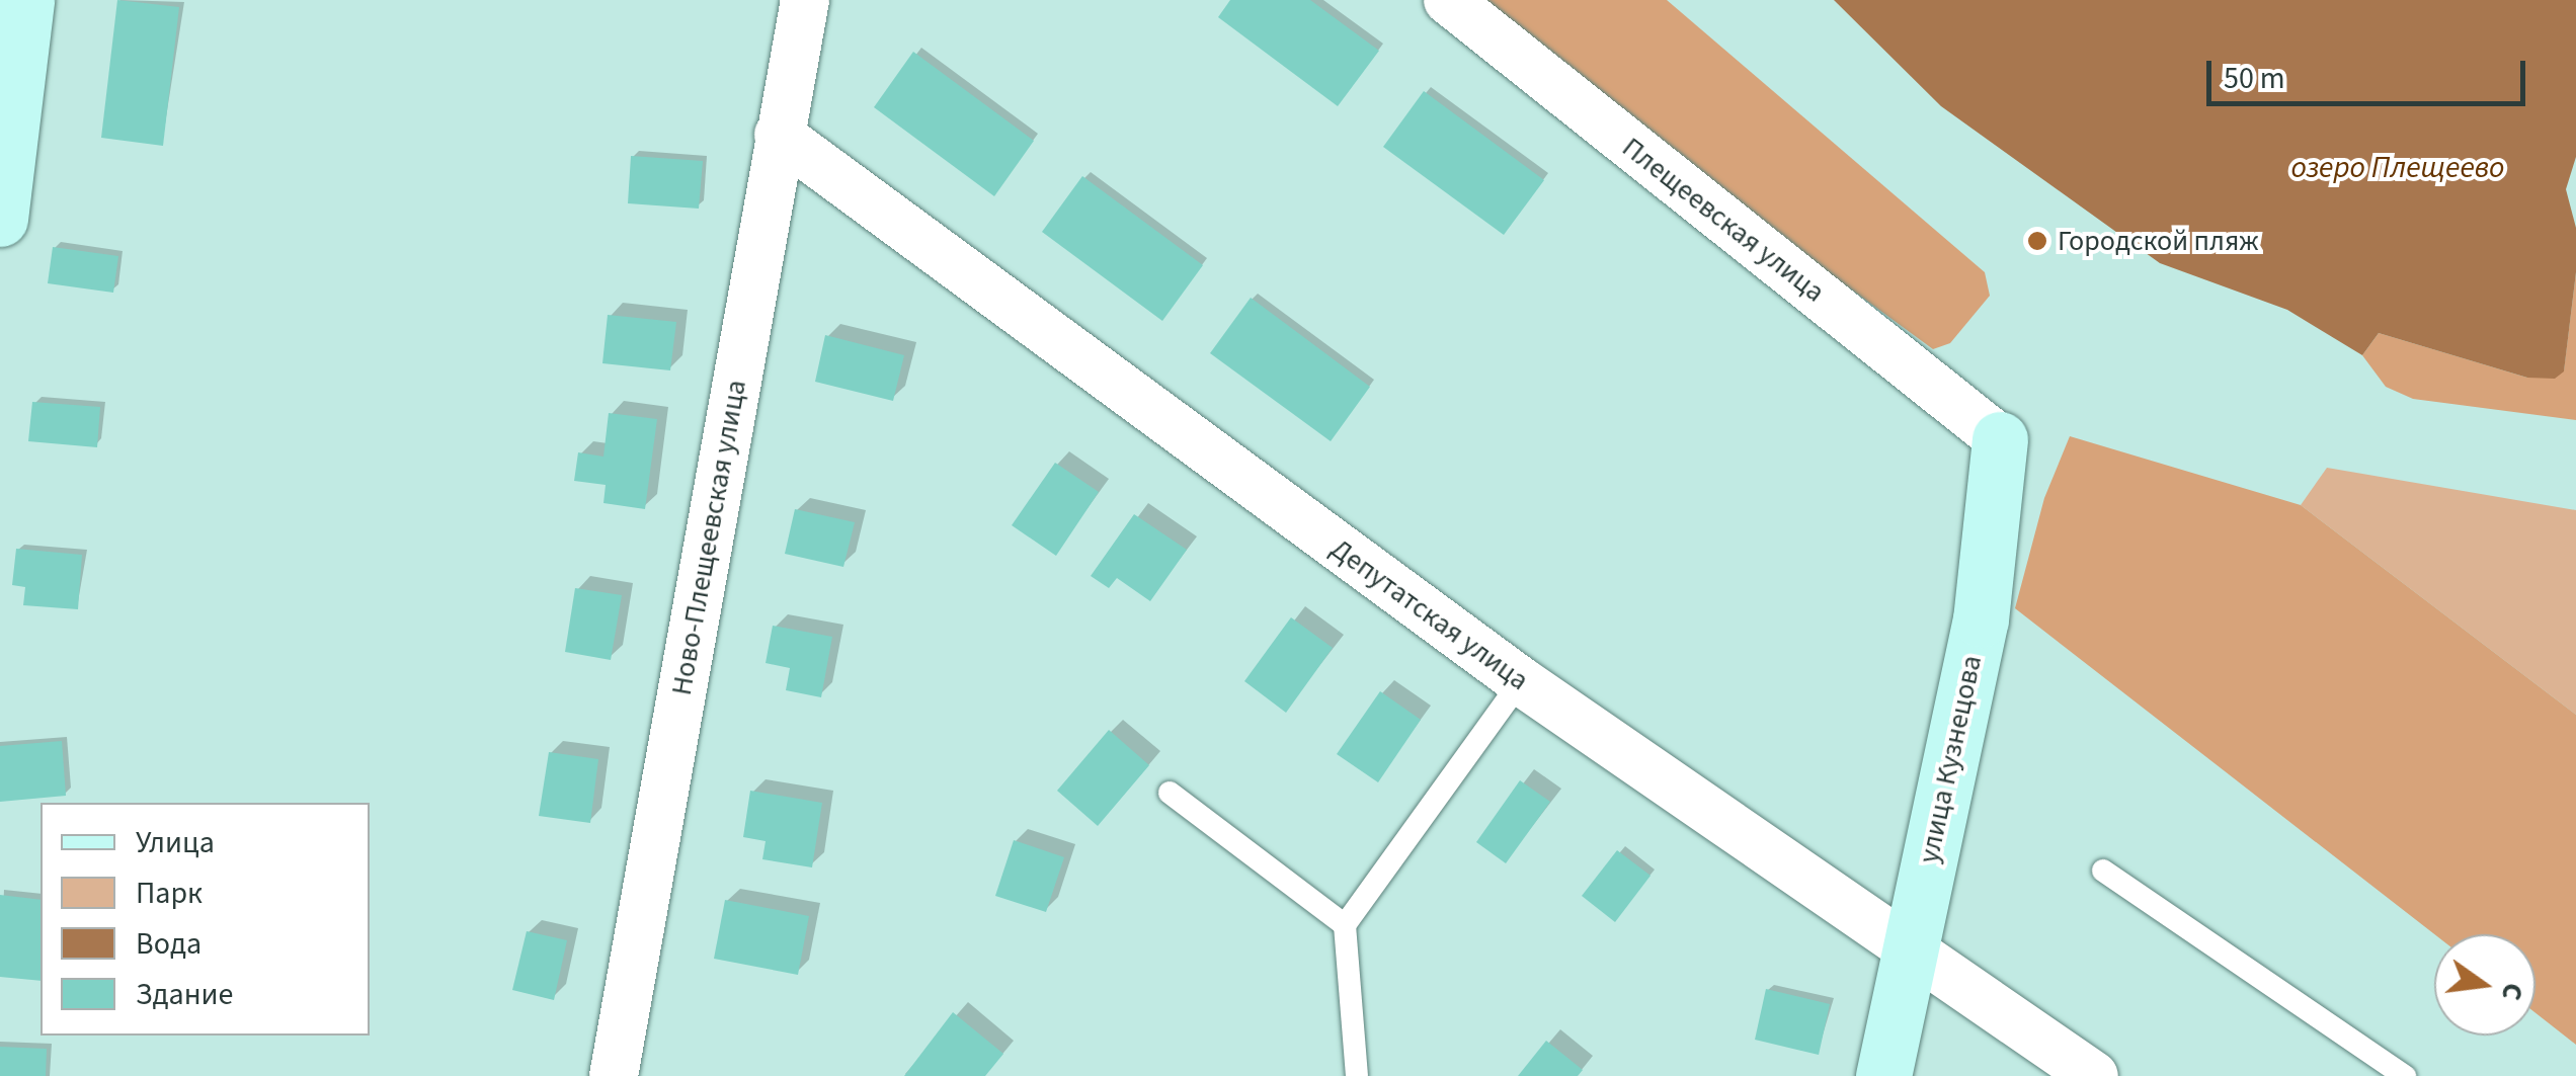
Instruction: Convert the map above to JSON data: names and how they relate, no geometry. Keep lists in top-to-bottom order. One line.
{"streets":{"street":["Плещеевская улица","Ново-Плещеевская улица","Депутатская улица","улица Кузнецова"]},"crossings":[["Плещеевская улица","улица Кузнецова"],["Ново-Плещеевская улица","Депутатская улица"],["Депутатская улица","улица Кузнецова"]],"water":["озеро Плещеево"],"places":["Городской пляж"],"legend":["Улица","Парк","Вода","Здание"],"scale_bar":"50 m","north":"right"}
